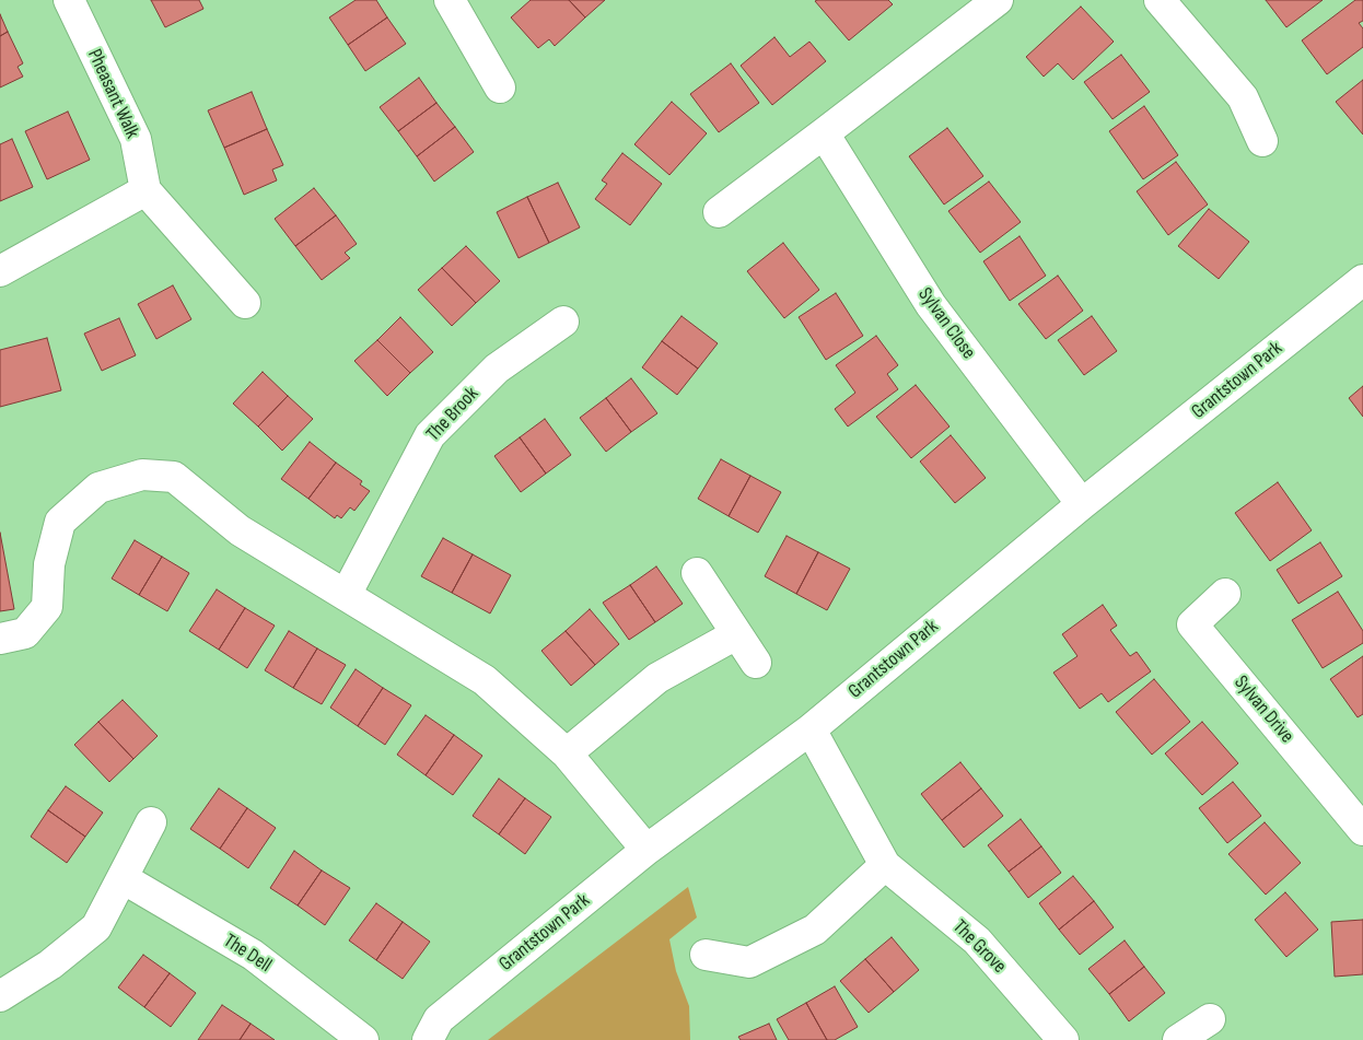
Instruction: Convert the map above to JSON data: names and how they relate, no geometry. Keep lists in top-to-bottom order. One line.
{"streets":{"street":["Pheasant Walk","Sylvan Close","Grantstown Park","The Brook","Sylvan Drive","The Grove","The Dell"]},"crossings":[["Sylvan Close","Grantstown Park"],["Grantstown Park","The Grove"]]}
